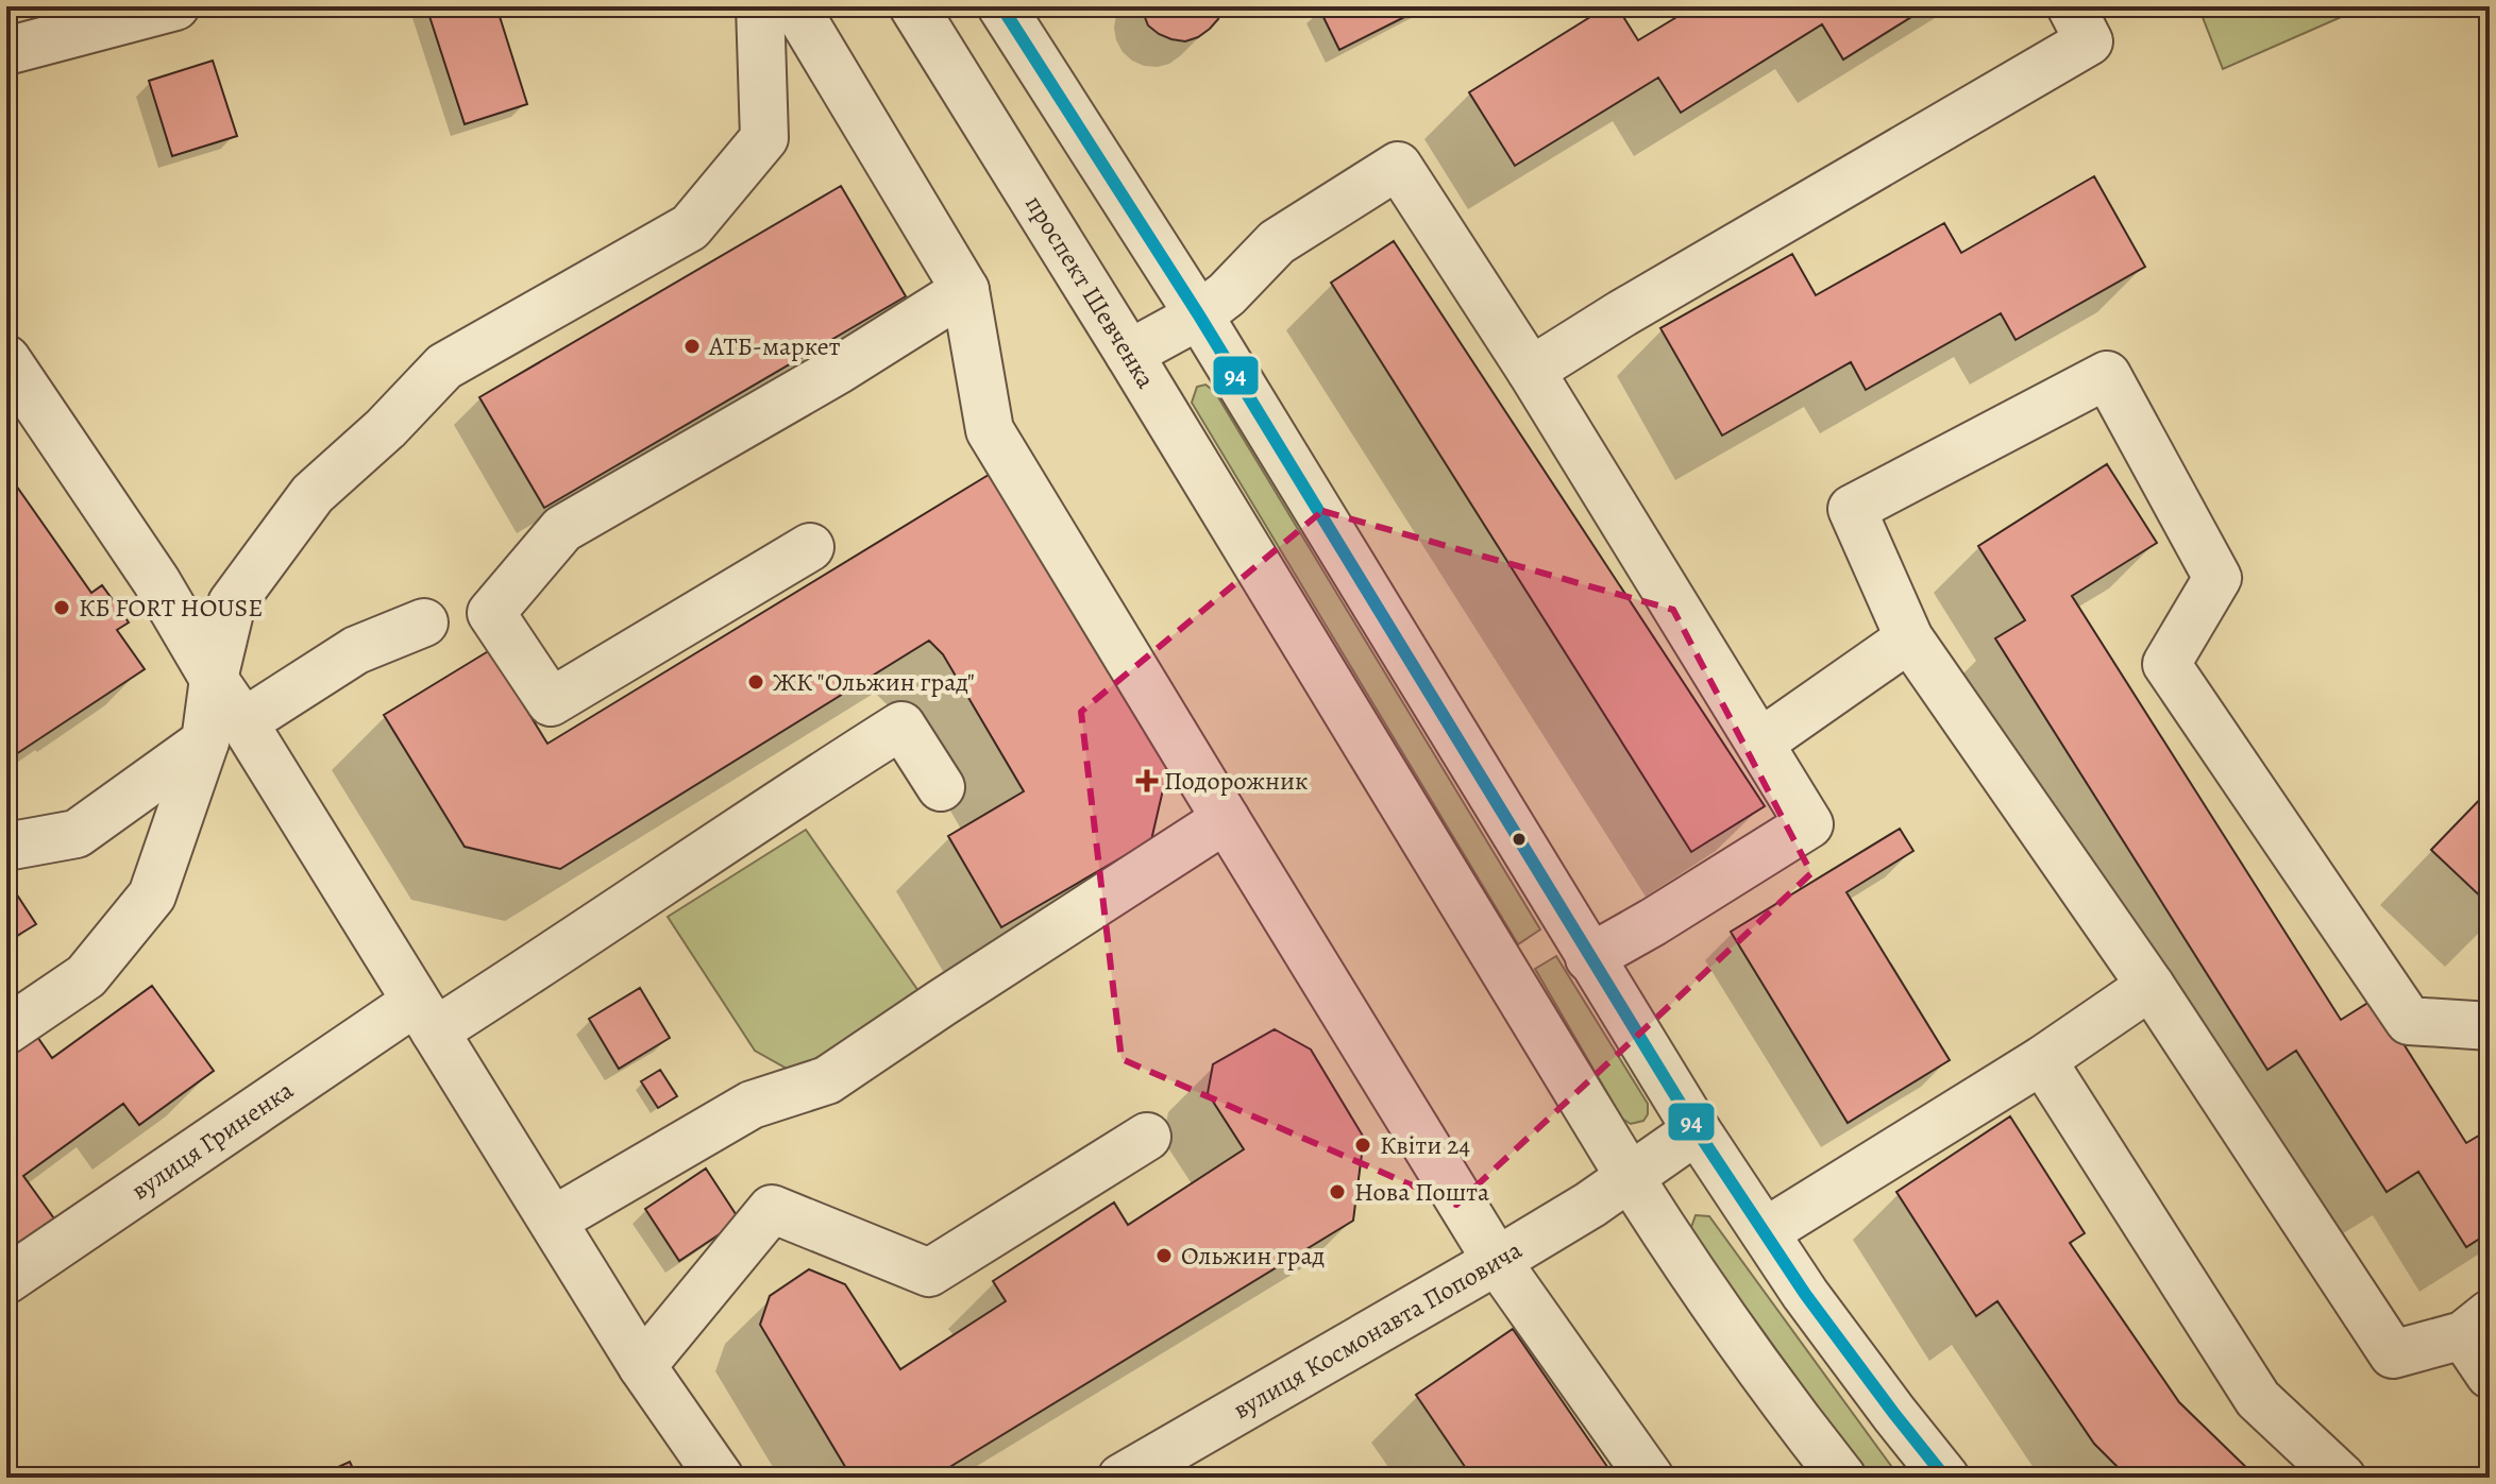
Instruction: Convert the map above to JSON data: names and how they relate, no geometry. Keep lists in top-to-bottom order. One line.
{"streets":{"street":["проспект Шевченка","вулиця Гриненка","вулиця Космонавта Поповича"]},"crossings":[["проспект Шевченка","вулиця Космонавта Поповича"]],"places":{"other":["АТБ-маркет","КБ FORT HOUSE","ЖК \"Ольжин град\"","Квіти 24","Нова Пошта","Ольжин град"],"health":["Подорожник"]},"lines":["transit line 94"]}
